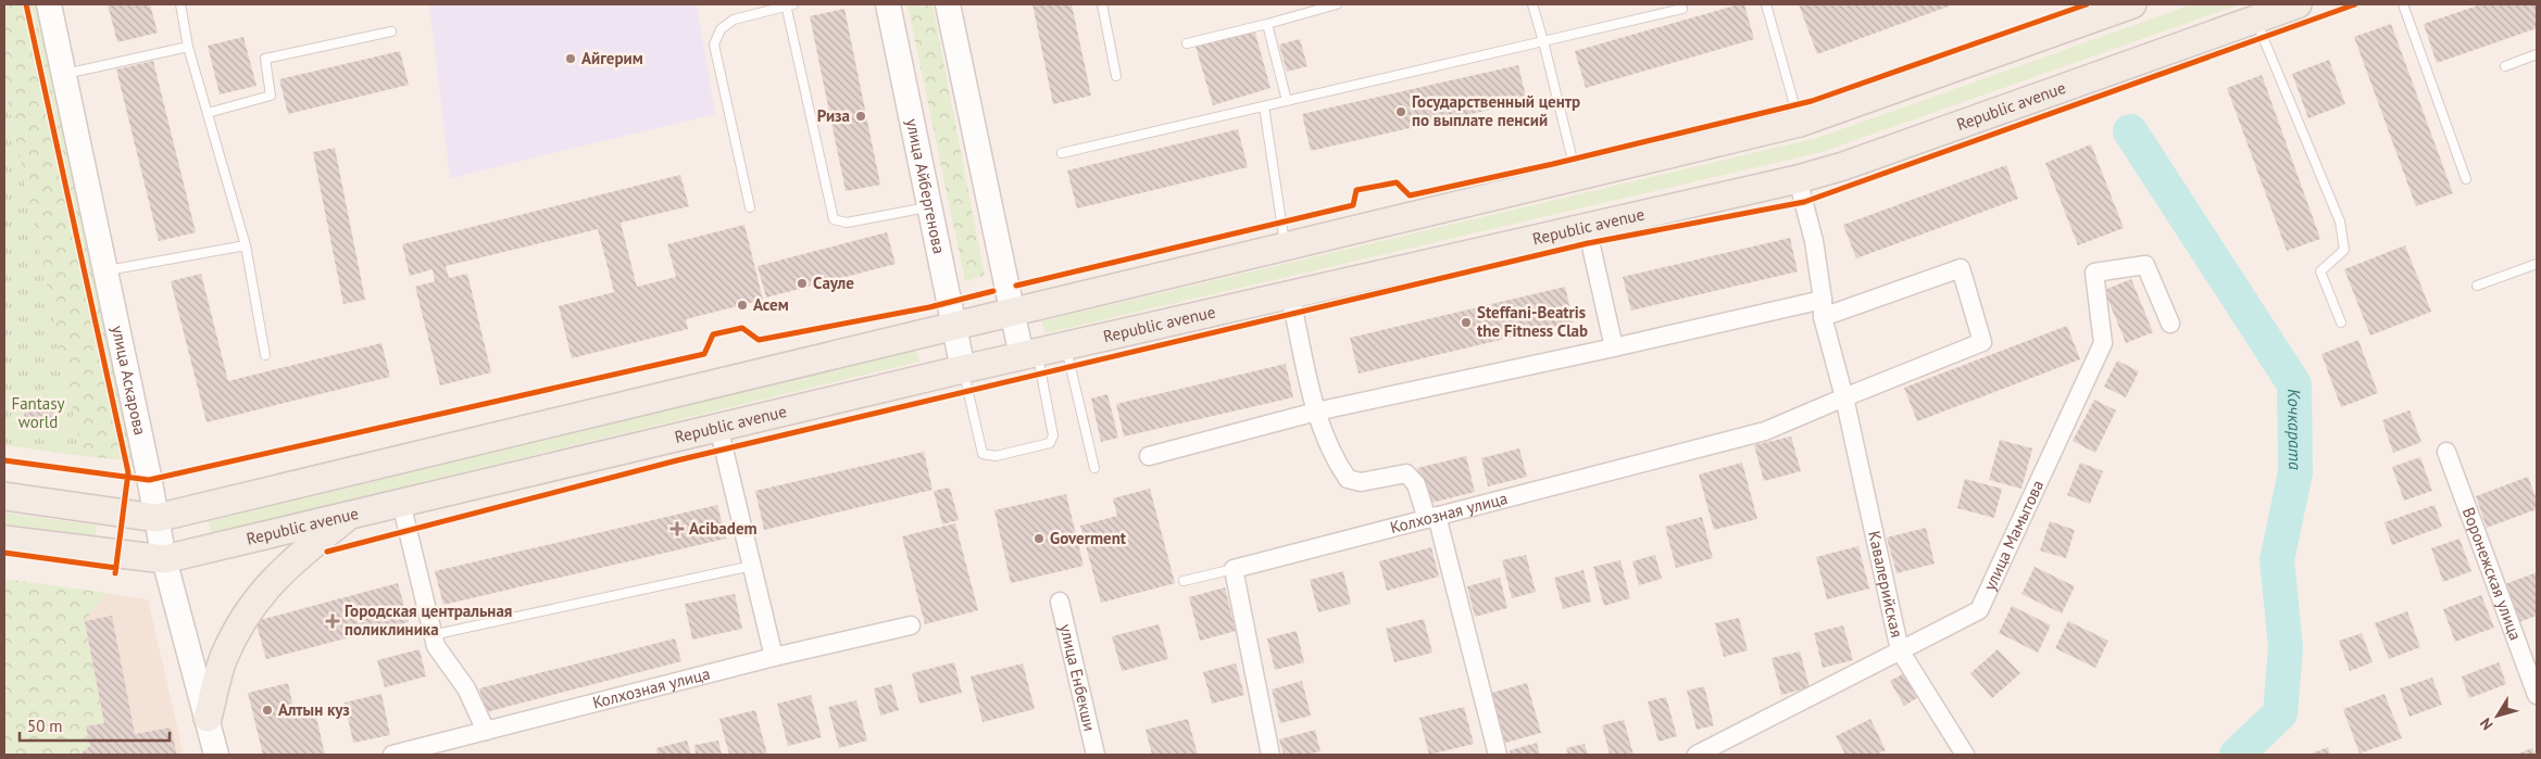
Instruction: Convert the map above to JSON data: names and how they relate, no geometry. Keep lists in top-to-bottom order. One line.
{"streets":{"main road":["Republic avenue","улица Айбергенова","улица Аскарова"],"street":["Колхозная улица","улица Мамытова","Воронежская улица","Кавалерийская","улица Енбекши"]},"crossings":[["Republic avenue","улица Айбергенова"],["Republic avenue","улица Аскарова"],["Republic avenue","Кавалерийская"],["Колхозная улица","Кавалерийская"],["улица Мамытова","Кавалерийская"]],"water":["Кочкарата"],"parks":["Fantasy world"],"places":{"other":["Айгерим","Государственный центр по выплате пенсий","Риза","Сауле","Асем","Steffani-Beatris the Fitness Clab","Goverment","Алтын куз"],"health":["Acibadem","Городская центральная поликлиника"]},"scale_bar":"50 m","north":"bottom left"}
